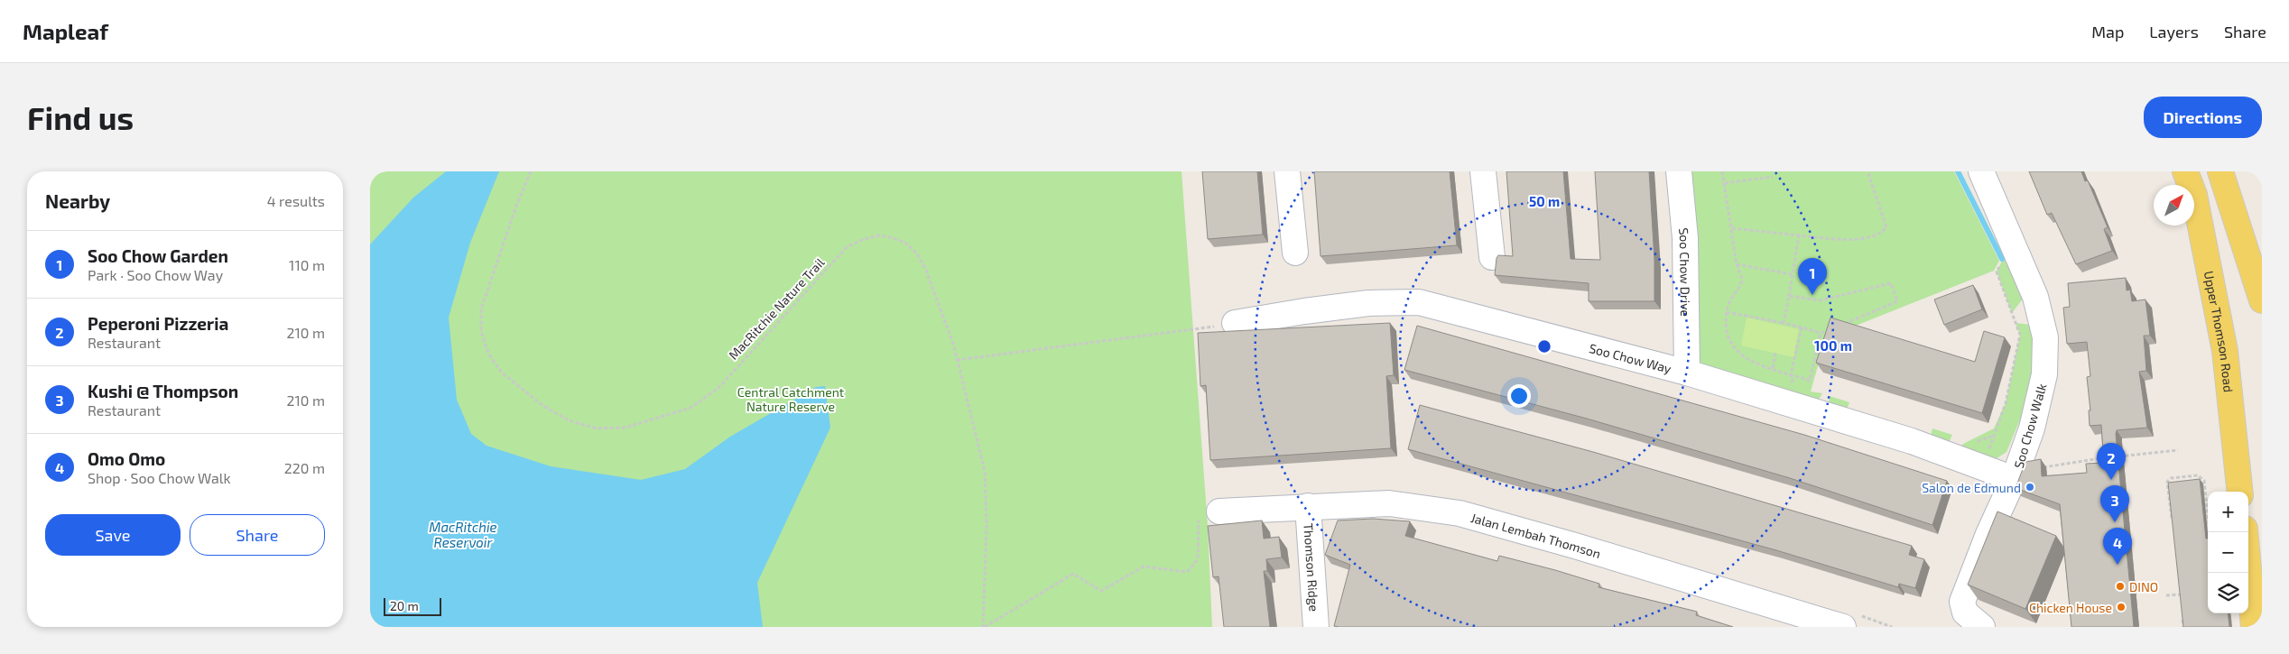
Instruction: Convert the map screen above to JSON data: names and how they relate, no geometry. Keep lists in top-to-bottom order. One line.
{"streets":{"main road":["Upper Thomson Road"],"street":["Soo Chow Drive","Soo Chow Way","Soo Chow Walk","Jalan Lembah Thomson","Thomson Ridge"],"path":["MacRitchie Nature Trail"]},"crossings":[["Soo Chow Drive","Soo Chow Way"],["Soo Chow Way","Soo Chow Walk"],["Jalan Lembah Thomson","Thomson Ridge"]],"water":["MacRitchie Reservoir"],"parks":["Central Catchment Nature Reserve"],"places":["Salon de Edmund","DINO","Chicken House"],"scale_bar":"20 m","north":"top right","page":{"header":"Mapleaf","nav":["Map","Layers","Share"],"buttons":["Directions",["Save","Share"]],"title":"Find us","heading":["Nearby","4 results"],"list":[{"mark":"1","name":"Soo Chow Garden","note":"Park · Soo Chow Way","value":"110 m"},{"mark":"2","name":"Peperoni Pizzeria","note":"Restaurant","value":"210 m"},{"mark":"3","name":"Kushi @ Thompson","note":"Restaurant","value":"210 m"},{"mark":"4","name":"Omo Omo","note":"Shop · Soo Chow Walk","value":"220 m"}],"pins":["1","2","3","4"],"map_buttons":["+","−"],"scale":"20 m"},"rings":["50 m","100 m"]}
